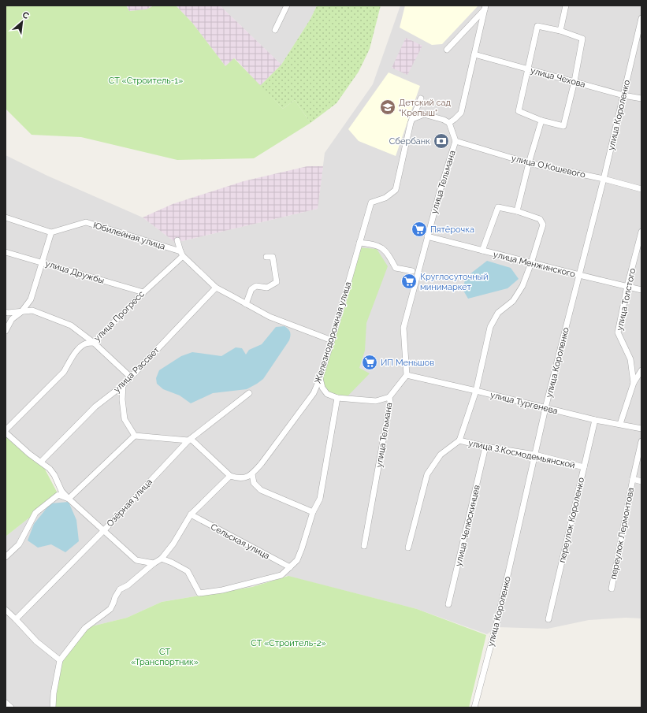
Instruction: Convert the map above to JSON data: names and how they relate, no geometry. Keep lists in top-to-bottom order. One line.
{"streets":{"street":["улица Чехова","улица Короленко","улица О.Кошевого","улица Тельмана","Юбилейная улица","улица Менжинского","улица Дружбы","улица Толстого","улица Прогресс","Железнодорожная улица","улица Рассвет","улица Тургенева","улица З.Космодемьянской","Озёрная улица","переулок Короленко","улица Челюскинцев","переулок Лермонтова","Сельская улица"]},"crossings":[["улица Чехова","улица Короленко"],["улица Короленко","улица О.Кошевого"],["улица Короленко","улица Менжинского"],["улица Короленко","улица Тургенева"],["улица Короленко","улица З.Космодемьянской"],["улица О.Кошевого","улица Тельмана"],["улица Тельмана","улица Менжинского"],["улица Тельмана","улица Тургенева"],["Юбилейная улица","улица Прогресс"],["улица Менжинского","улица Толстого"],["улица Дружбы","улица Прогресс"],["улица Толстого","улица Тургенева"],["улица Тургенева","переулок Короленко"],["улица З.Космодемьянской","переулок Короленко"],["улица З.Космодемьянской","улица Челюскинцев"]],"parks":["СТ «Строитель-1»","СТ «Строитель-2»","СТ «Транспортник»"],"places":{"school or university":["Детский сад \"Крепыш\""],"bank":["Сбербанк"],"supermarket":["Пятёрочка","Круглосуточный минимаркет","ИП Меньшов"]},"north":"top right"}
